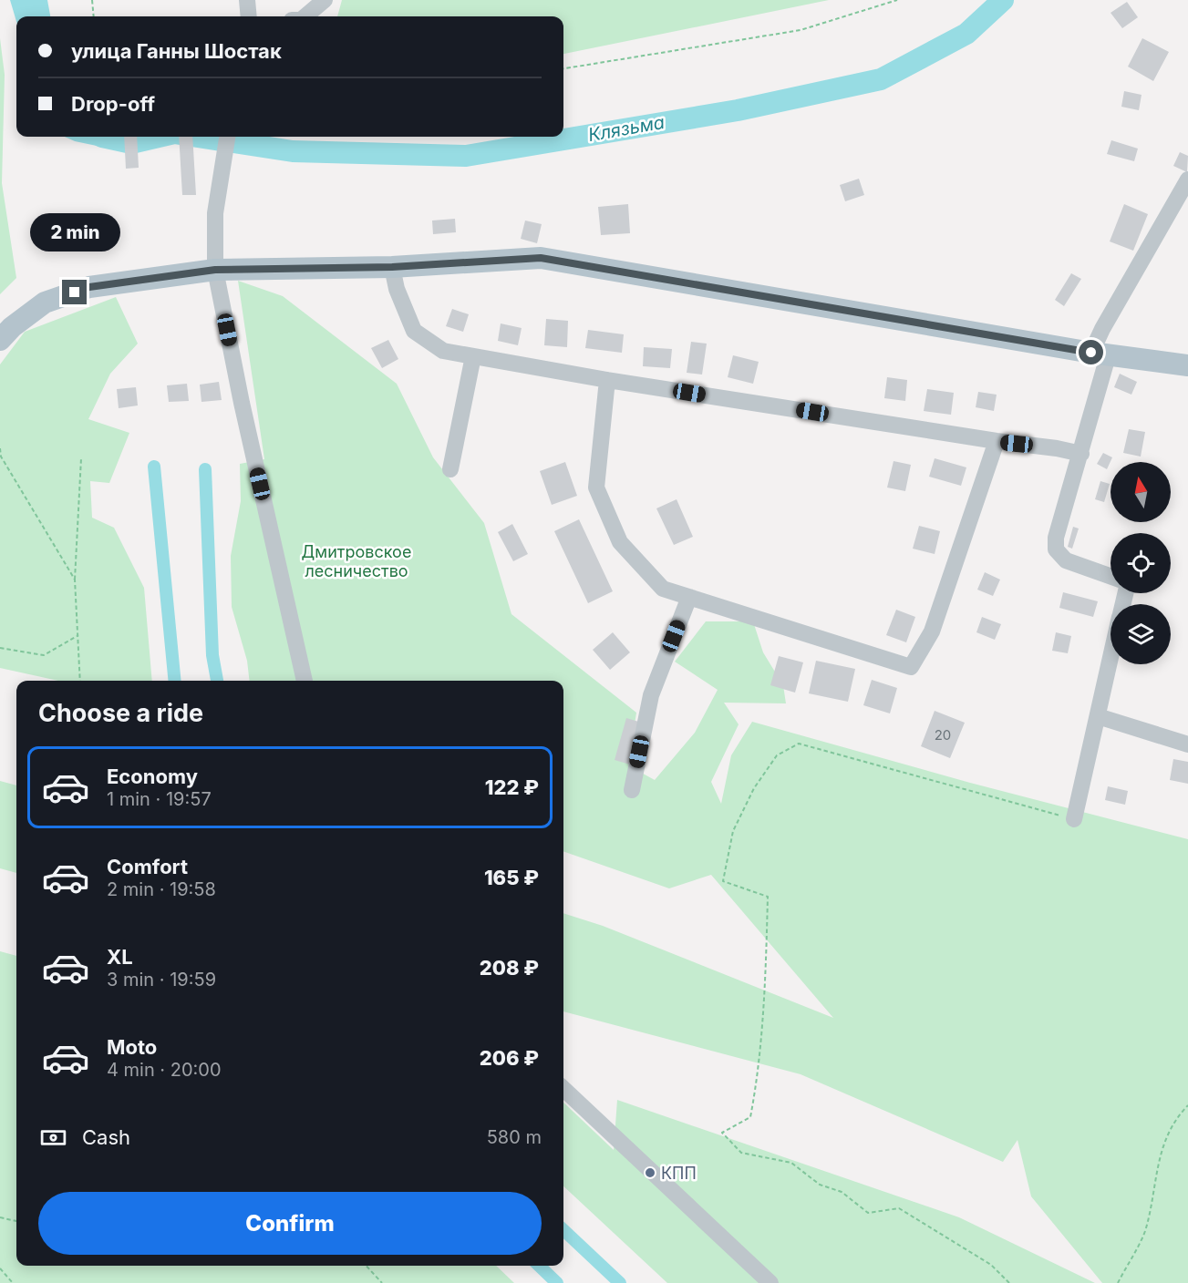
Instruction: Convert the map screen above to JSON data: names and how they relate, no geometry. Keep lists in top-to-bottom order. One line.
{"water":["Клязьма"],"parks":["Дмитровское лесничество"],"places":["КПП"],"house_numbers":["20"],"north":"top","page":{"banner":["улица Ганны Шостак","Drop-off"],"bubble":"2 min","heading":"Choose a ride","list":[{"name":"Economy","note":"1 min · 19:57","value":"122 ₽"},{"name":"Comfort","note":"2 min · 19:58","value":"165 ₽"},{"name":"XL","note":"3 min · 19:59","value":"208 ₽"},{"name":"Moto","note":"4 min · 20:00","value":"206 ₽"}],"pay":["Cash","580 m"],"buttons":"Confirm"}}
